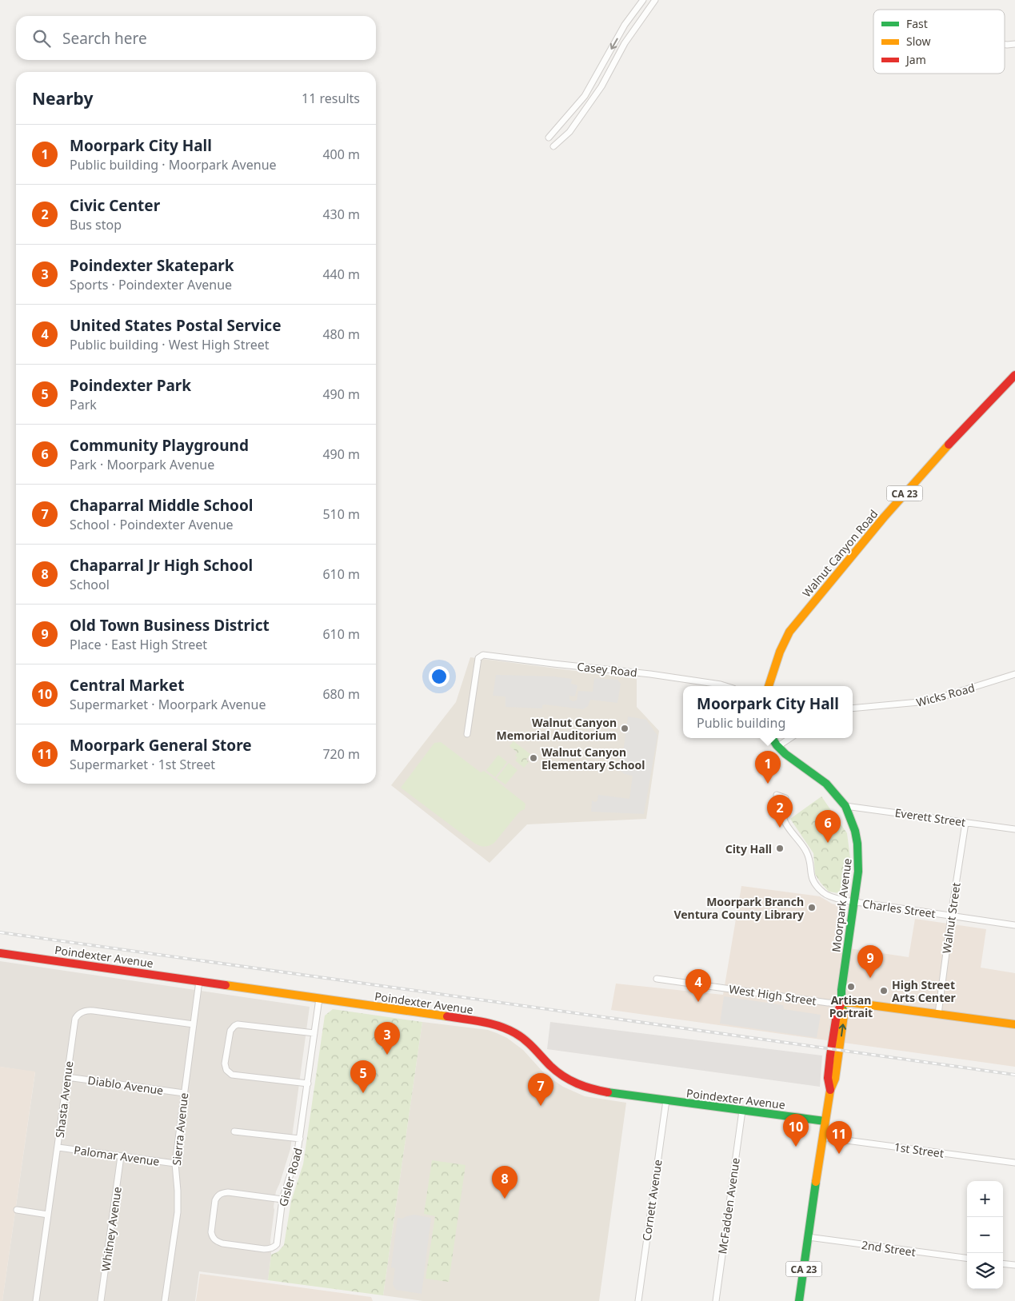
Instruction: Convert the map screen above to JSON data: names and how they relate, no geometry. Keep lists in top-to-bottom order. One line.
{"streets":{"street":["CA 23","Walnut Canyon Road","Casey Road","Wicks Road","Everett Street","Moorpark Avenue","Charles Street","Walnut Street","Poindexter Avenue","West High Street","Diablo Avenue","Shasta Avenue","Sierra Avenue","1st Street","Palomar Avenue","Gisler Road","Cornett Avenue","McFadden Avenue","Whitney Avenue","2nd Street"]},"crossings":[["CA 23","Moorpark Avenue"],["Everett Street","Moorpark Avenue"],["Everett Street","Walnut Street"],["Moorpark Avenue","Charles Street"],["Moorpark Avenue","Poindexter Avenue"],["Moorpark Avenue","West High Street"],["Moorpark Avenue","1st Street"],["Moorpark Avenue","2nd Street"],["Charles Street","Walnut Street"],["Poindexter Avenue","Sierra Avenue"],["Poindexter Avenue","Gisler Road"],["Poindexter Avenue","Cornett Avenue"],["Poindexter Avenue","McFadden Avenue"],["Diablo Avenue","Shasta Avenue"],["Diablo Avenue","Sierra Avenue"],["Shasta Avenue","Sierra Avenue"],["Shasta Avenue","Palomar Avenue"],["Sierra Avenue","Palomar Avenue"],["Palomar Avenue","Whitney Avenue"]],"places":["Walnut Canyon Memorial Auditorium","Walnut Canyon Elementary School","City Hall","Moorpark Branch Ventura County Library","Artisan Portrait","High Street Arts Center"],"legend":["Fast","Slow","Jam"],"page":{"search":"Search here","heading":["Nearby","11 results"],"list":[{"mark":"1","name":"Moorpark City Hall","note":"Public building · Moorpark Avenue","value":"400 m"},{"mark":"2","name":"Civic Center","note":"Bus stop","value":"430 m"},{"mark":"3","name":"Poindexter Skatepark","note":"Sports · Poindexter Avenue","value":"440 m"},{"mark":"4","name":"United States Postal Service","note":"Public building · West High Street","value":"480 m"},{"mark":"5","name":"Poindexter Park","note":"Park","value":"490 m"},{"mark":"6","name":"Community Playground","note":"Park · Moorpark Avenue","value":"490 m"},{"mark":"7","name":"Chaparral Middle School","note":"School · Poindexter Avenue","value":"510 m"},{"mark":"8","name":"Chaparral Jr High School","note":"School","value":"610 m"},{"mark":"9","name":"Old Town Business District","note":"Place · East High Street","value":"610 m"},{"mark":"10","name":"Central Market","note":"Supermarket · Moorpark Avenue","value":"680 m"},{"mark":"11","name":"Moorpark General Store","note":"Supermarket · 1st Street","value":"720 m"}],"popup":["Moorpark City Hall","Public building"],"pins":["1","2","6","9","4","3","5","7","10","11","8"],"map_buttons":["+","−"]}}
